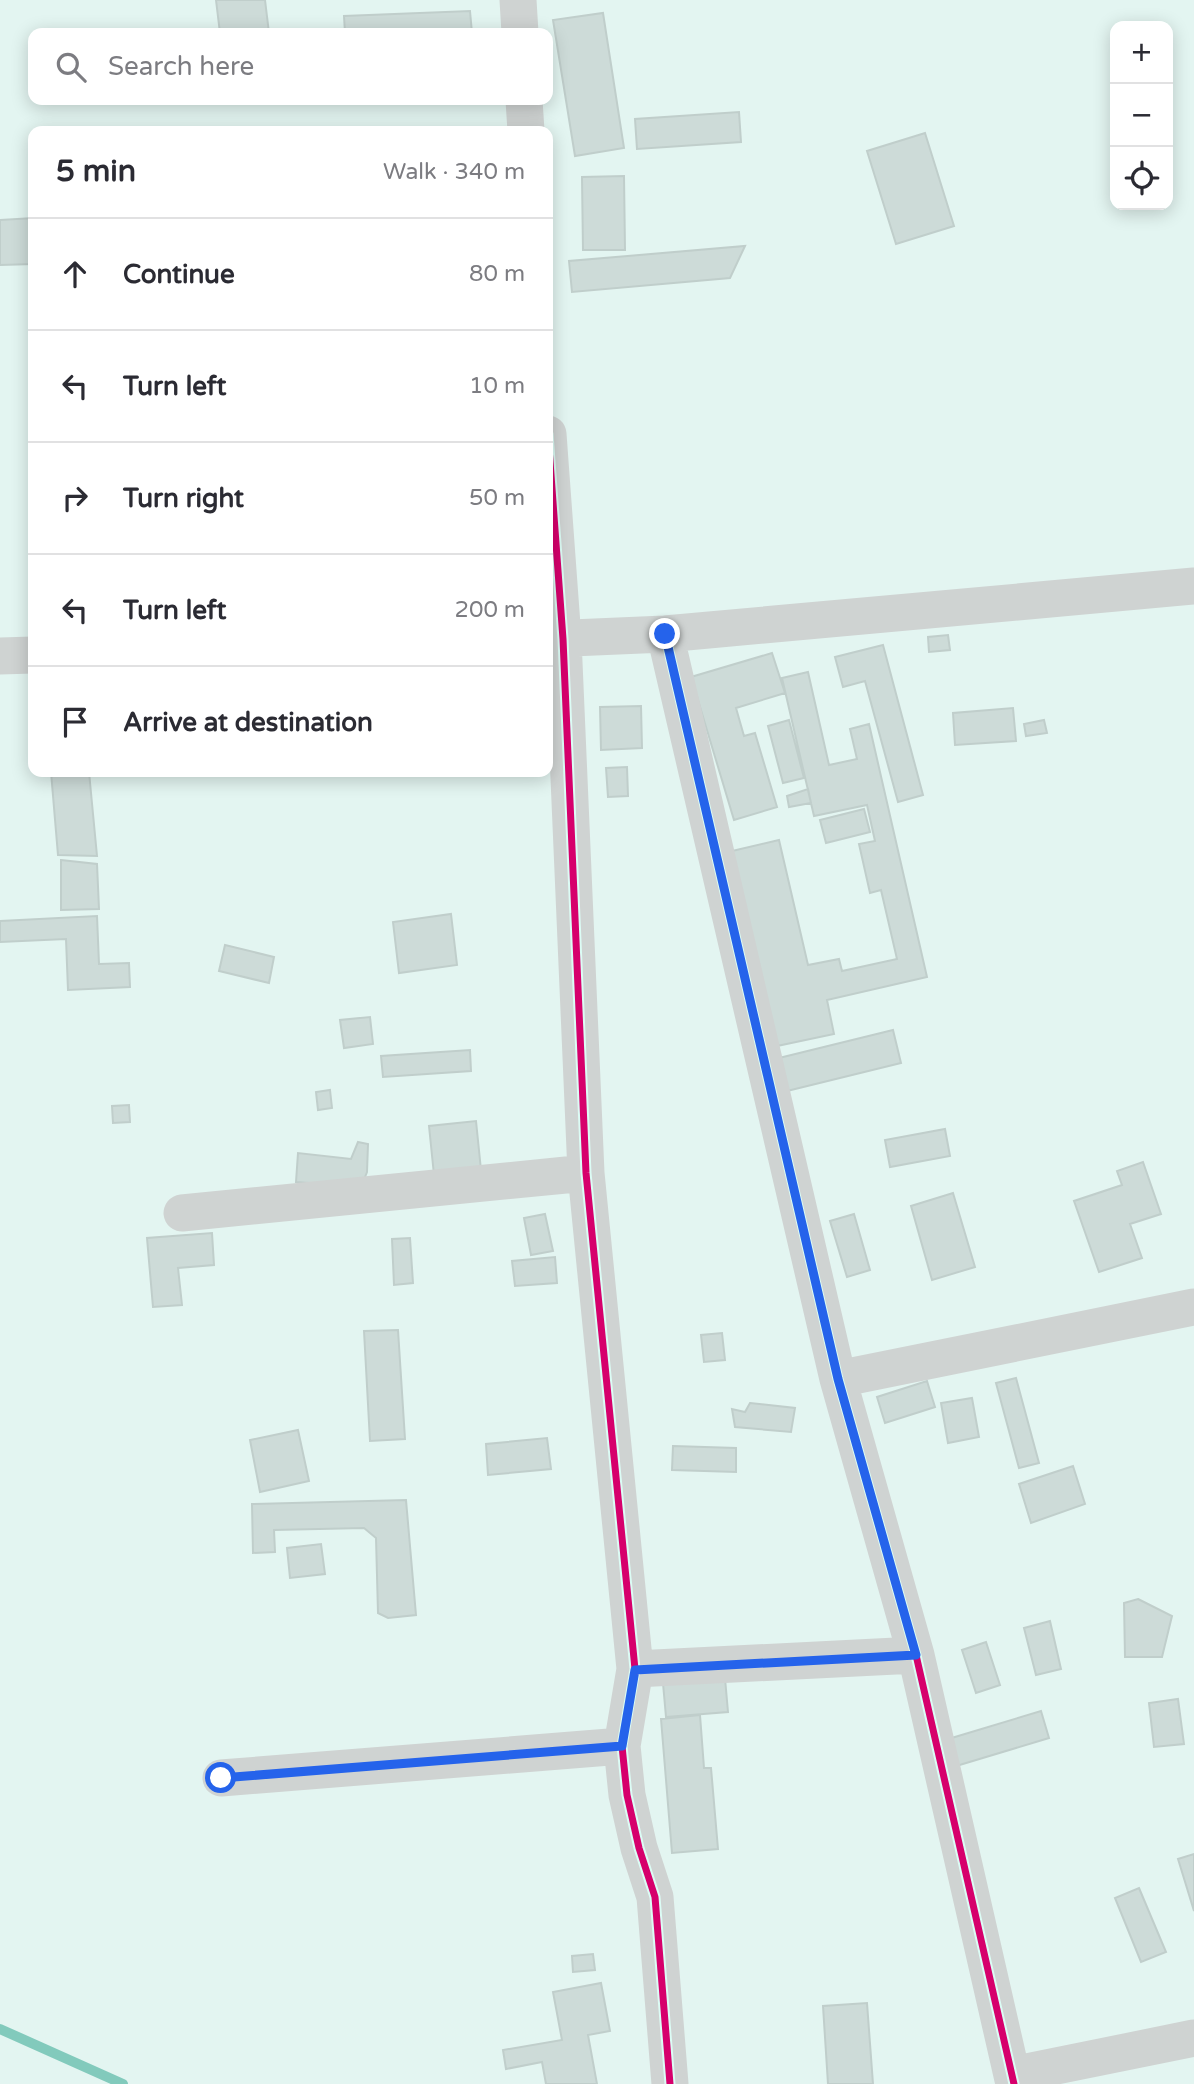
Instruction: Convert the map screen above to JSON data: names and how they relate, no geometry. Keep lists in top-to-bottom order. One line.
{"page":{"map_buttons":["+","−"],"search":"Search here","heading":["5 min","Walk · 340 m"],"list":[["Continue","80 m"],["Turn left","10 m"],["Turn right","50 m"],["Turn left","200 m"],"Arrive at destination"]}}
